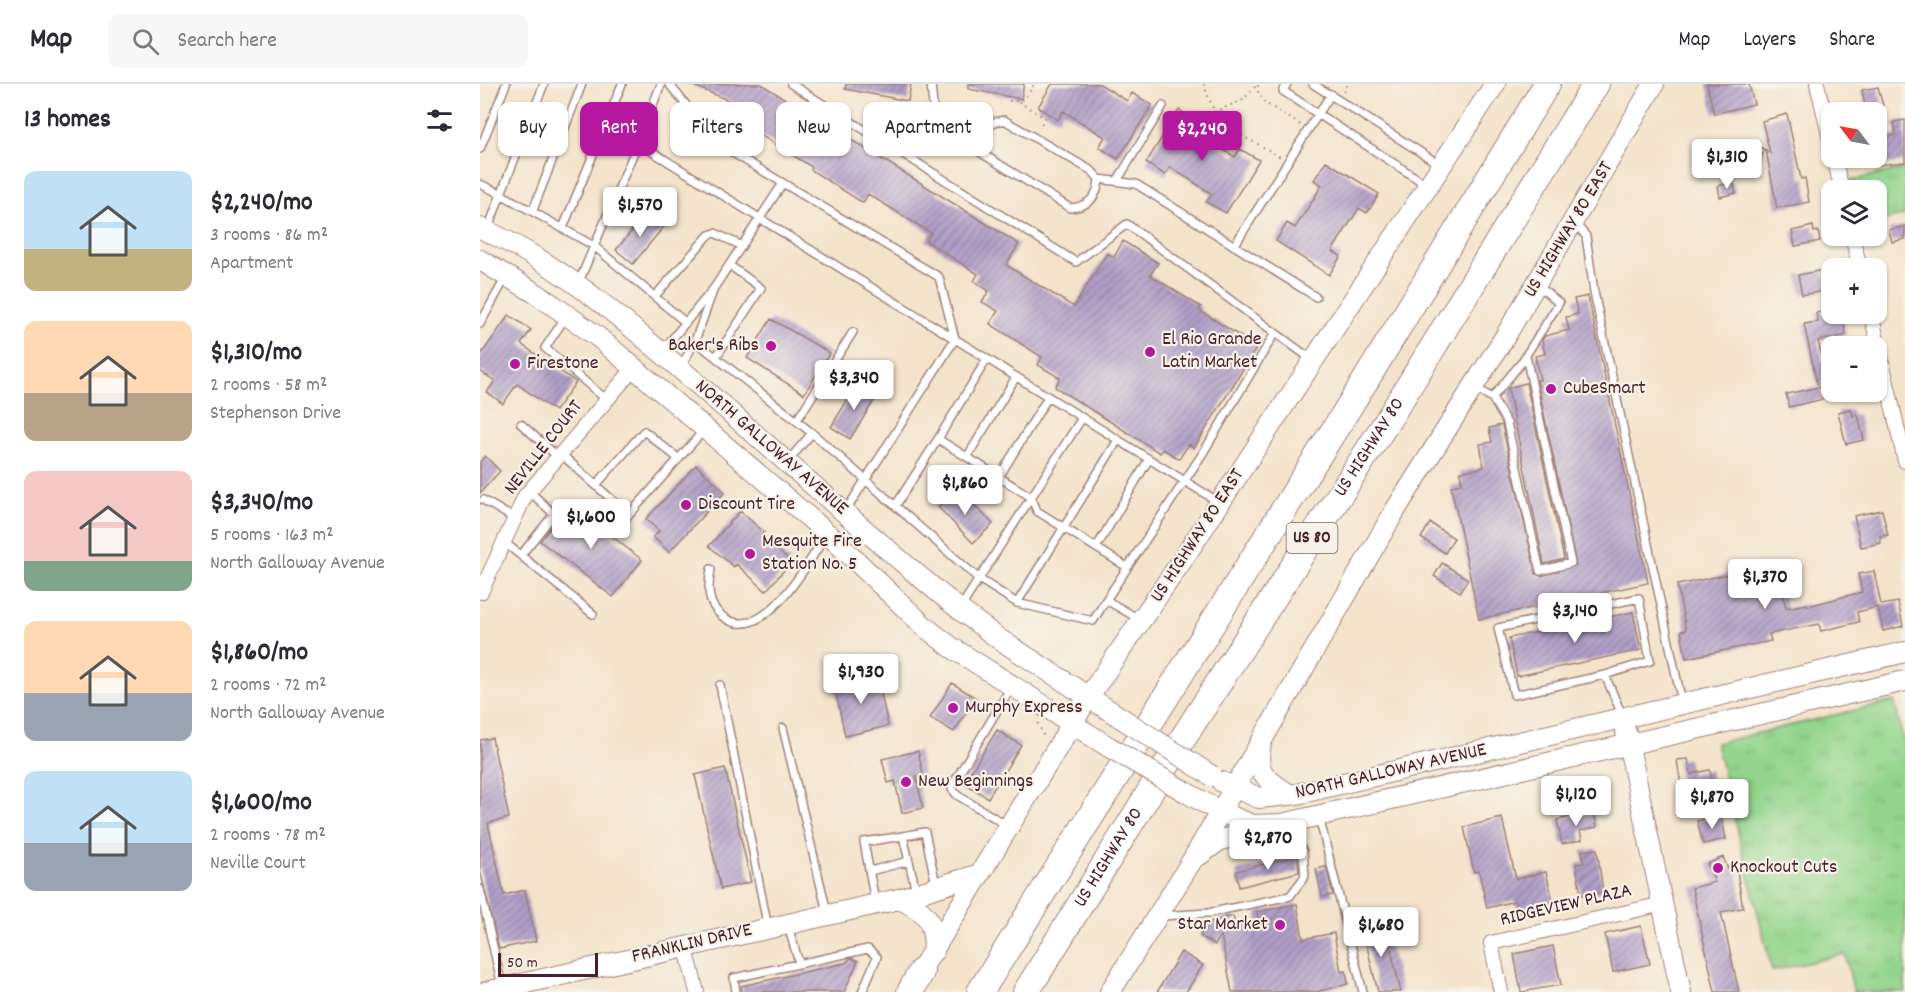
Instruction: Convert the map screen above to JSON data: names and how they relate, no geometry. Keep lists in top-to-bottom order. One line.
{"streets":{"highway":["US HIGHWAY 80","US 80"],"main road":["US HIGHWAY 80 EAST","NORTH GALLOWAY AVENUE","FRANKLIN DRIVE"],"street":["NEVILLE COURT","RIDGEVIEW PLAZA"]},"crossings":[["US HIGHWAY 80 EAST","NORTH GALLOWAY AVENUE"],["US HIGHWAY 80 EAST","FRANKLIN DRIVE"],["NEVILLE COURT","NORTH GALLOWAY AVENUE"]],"places":["Baker's Ribs","El Rio Grande Latin Market","Firestone","CubeSmart","Discount Tire","Mesquite Fire Station No. 5","Murphy Express","New Beginnings","Knockout Cuts","Star Market"],"scale_bar":"50 m","north":"top left","page":{"header":"Map","search":"Search here","nav":["Map","Layers","Share"],"heading":"13 homes","map_buttons":["+","−"],"chip":["Buy","Rent","Filters","New","Apartment"],"price":["$2,240","$1,310","$1,570","$3,340","$1,860","$1,600","$1,370","$3,140","$1,930","$1,120","$1,870","$2,870","$1,680"],"list":[{"name":"$2,240/mo","note":"3 rooms · 86 m² · Apartment"},{"name":"$1,310/mo","note":"2 rooms · 58 m² · Stephenson Drive"},{"name":"$3,340/mo","note":"5 rooms · 163 m² · North Galloway Avenue"},{"name":"$1,860/mo","note":"2 rooms · 72 m² · North Galloway Avenue"},{"name":"$1,600/mo","note":"2 rooms · 78 m² · Neville Court"}],"scale":"50 m"}}
